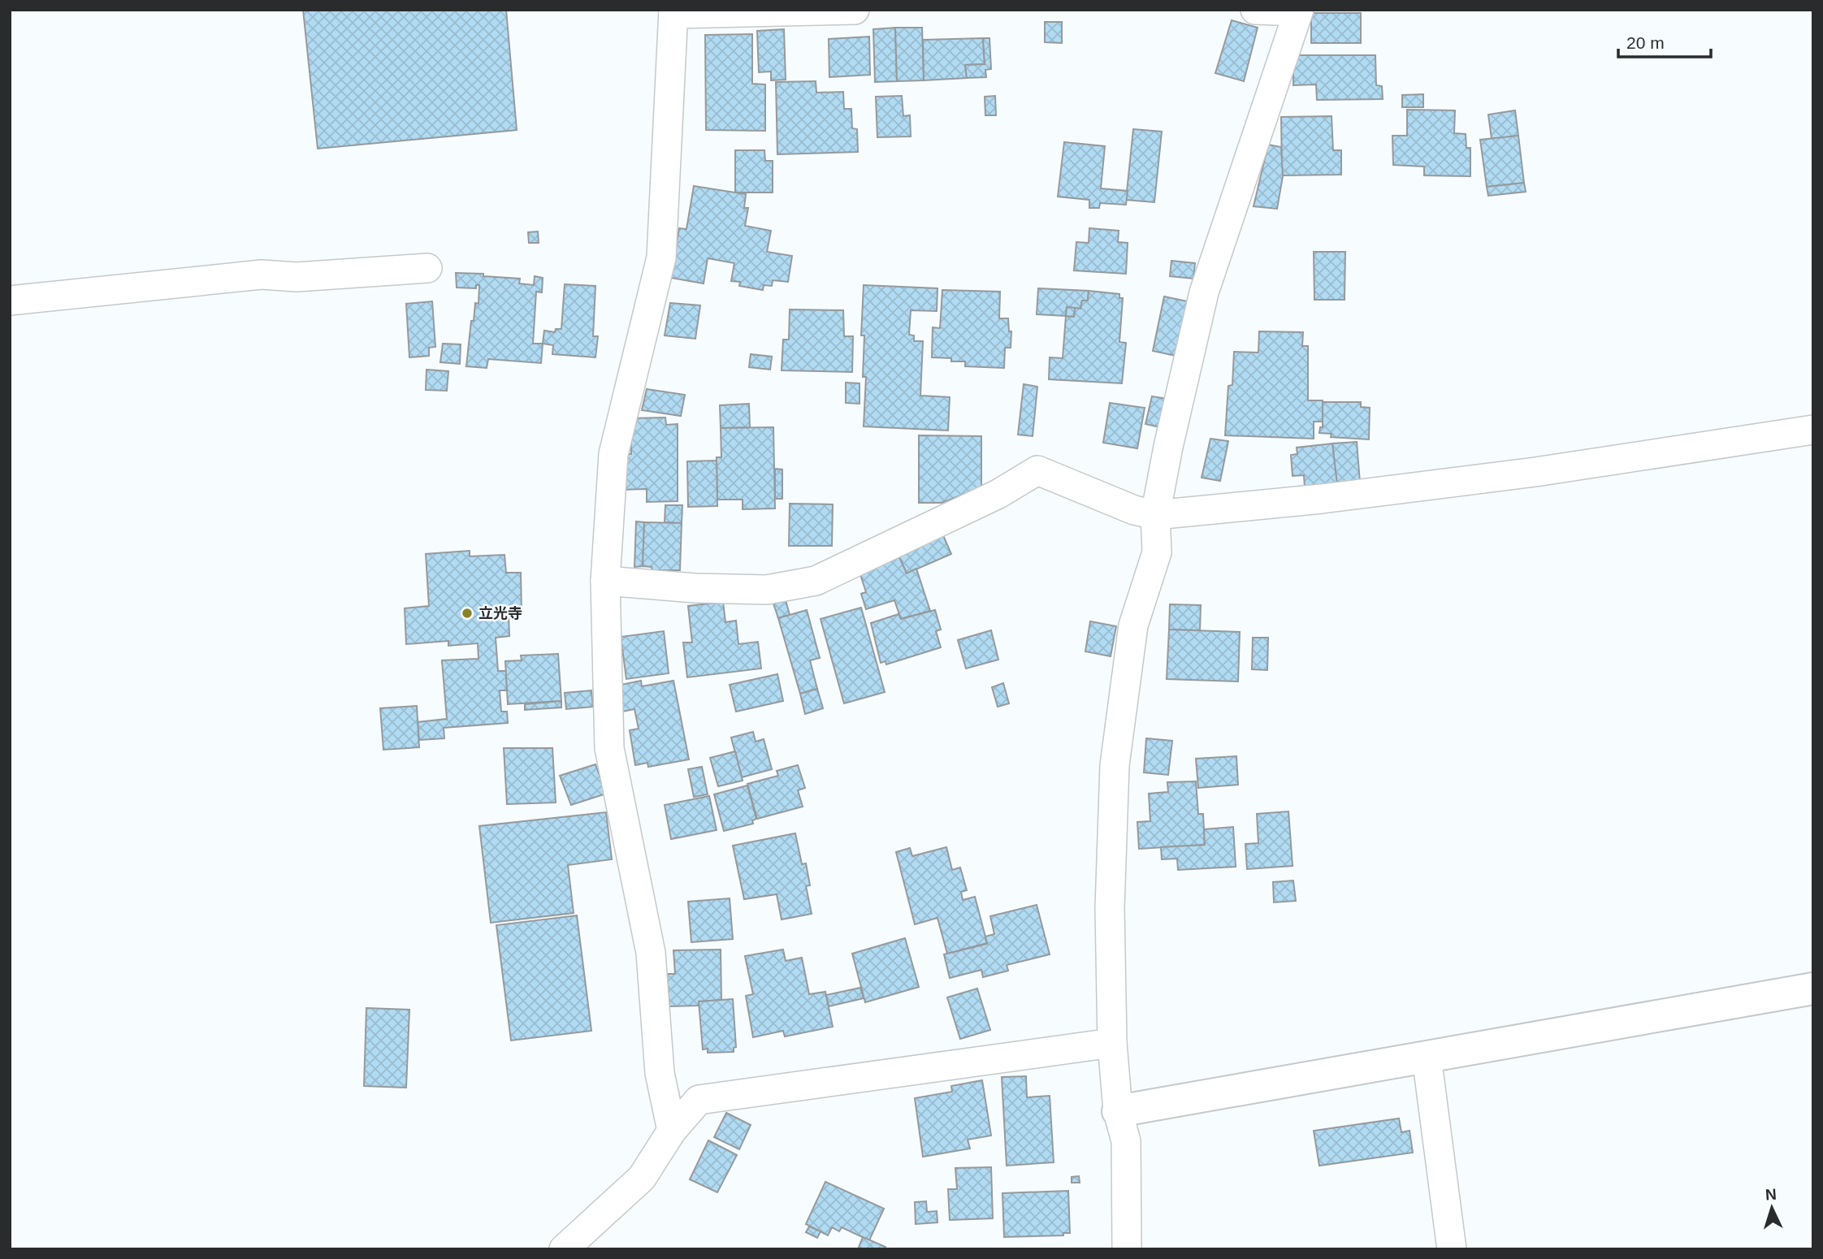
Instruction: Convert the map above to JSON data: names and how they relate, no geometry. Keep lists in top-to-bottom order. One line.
{"places":["立光寺"],"scale_bar":"20 m","north":"top"}
